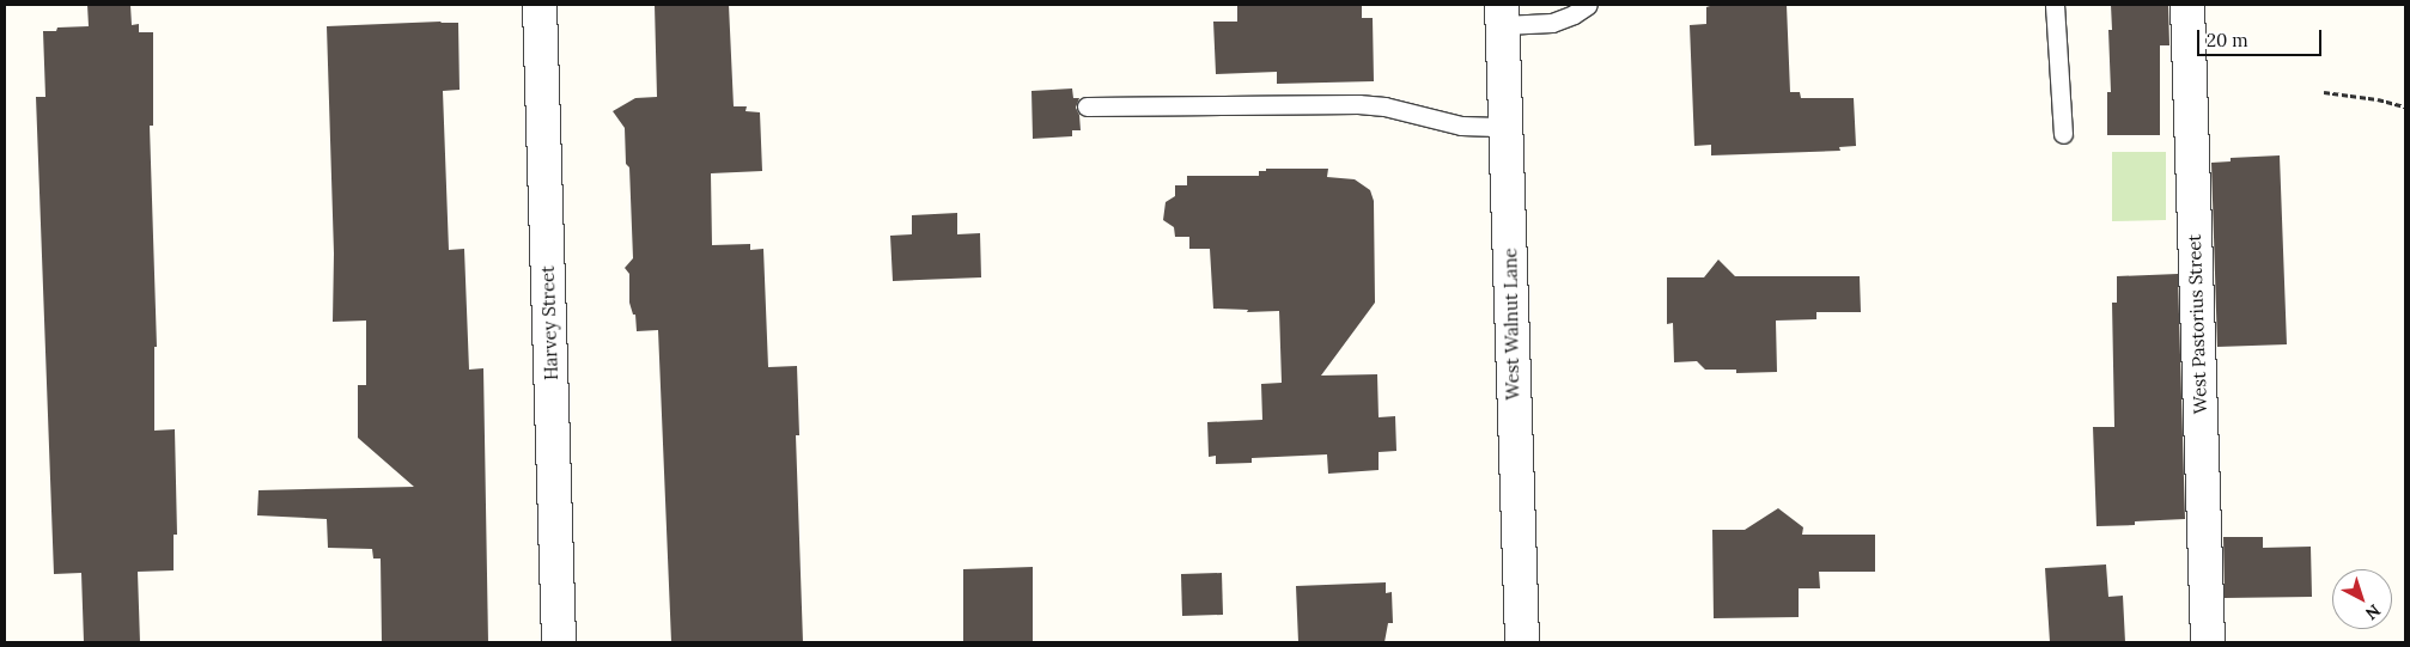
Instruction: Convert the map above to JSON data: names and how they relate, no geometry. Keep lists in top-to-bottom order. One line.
{"streets":{"street":["Harvey Street","West Walnut Lane","West Pastorius Street"]},"scale_bar":"20 m","north":"bottom right"}
